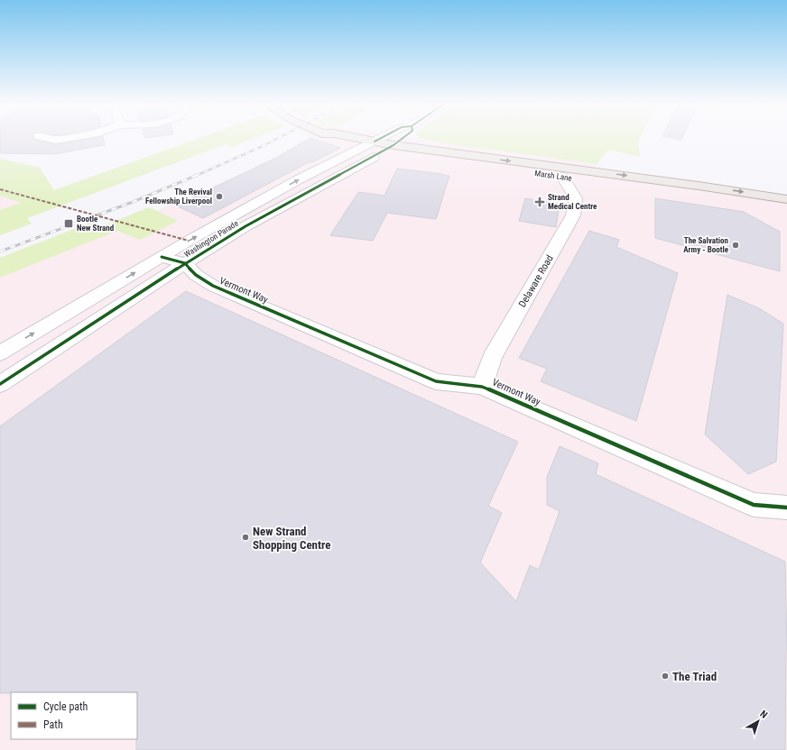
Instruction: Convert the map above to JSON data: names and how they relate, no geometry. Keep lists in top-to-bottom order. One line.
{"streets":{"main road":["Marsh Lane"],"street":["Washington Parade","Delaware Road","Vermont Way"]},"crossings":[["Marsh Lane","Washington Parade"],["Marsh Lane","Delaware Road"],["Washington Parade","Vermont Way"],["Delaware Road","Vermont Way"]],"places":{"other":["The Revival Fellowship Liverpool","The Salvation Army - Bootle","New Strand Shopping Centre","The Triad"],"health":["Strand Medical Centre"],"transit":["Bootle New Strand"]},"legend":["Cycle path","Path"],"north":"top right"}
